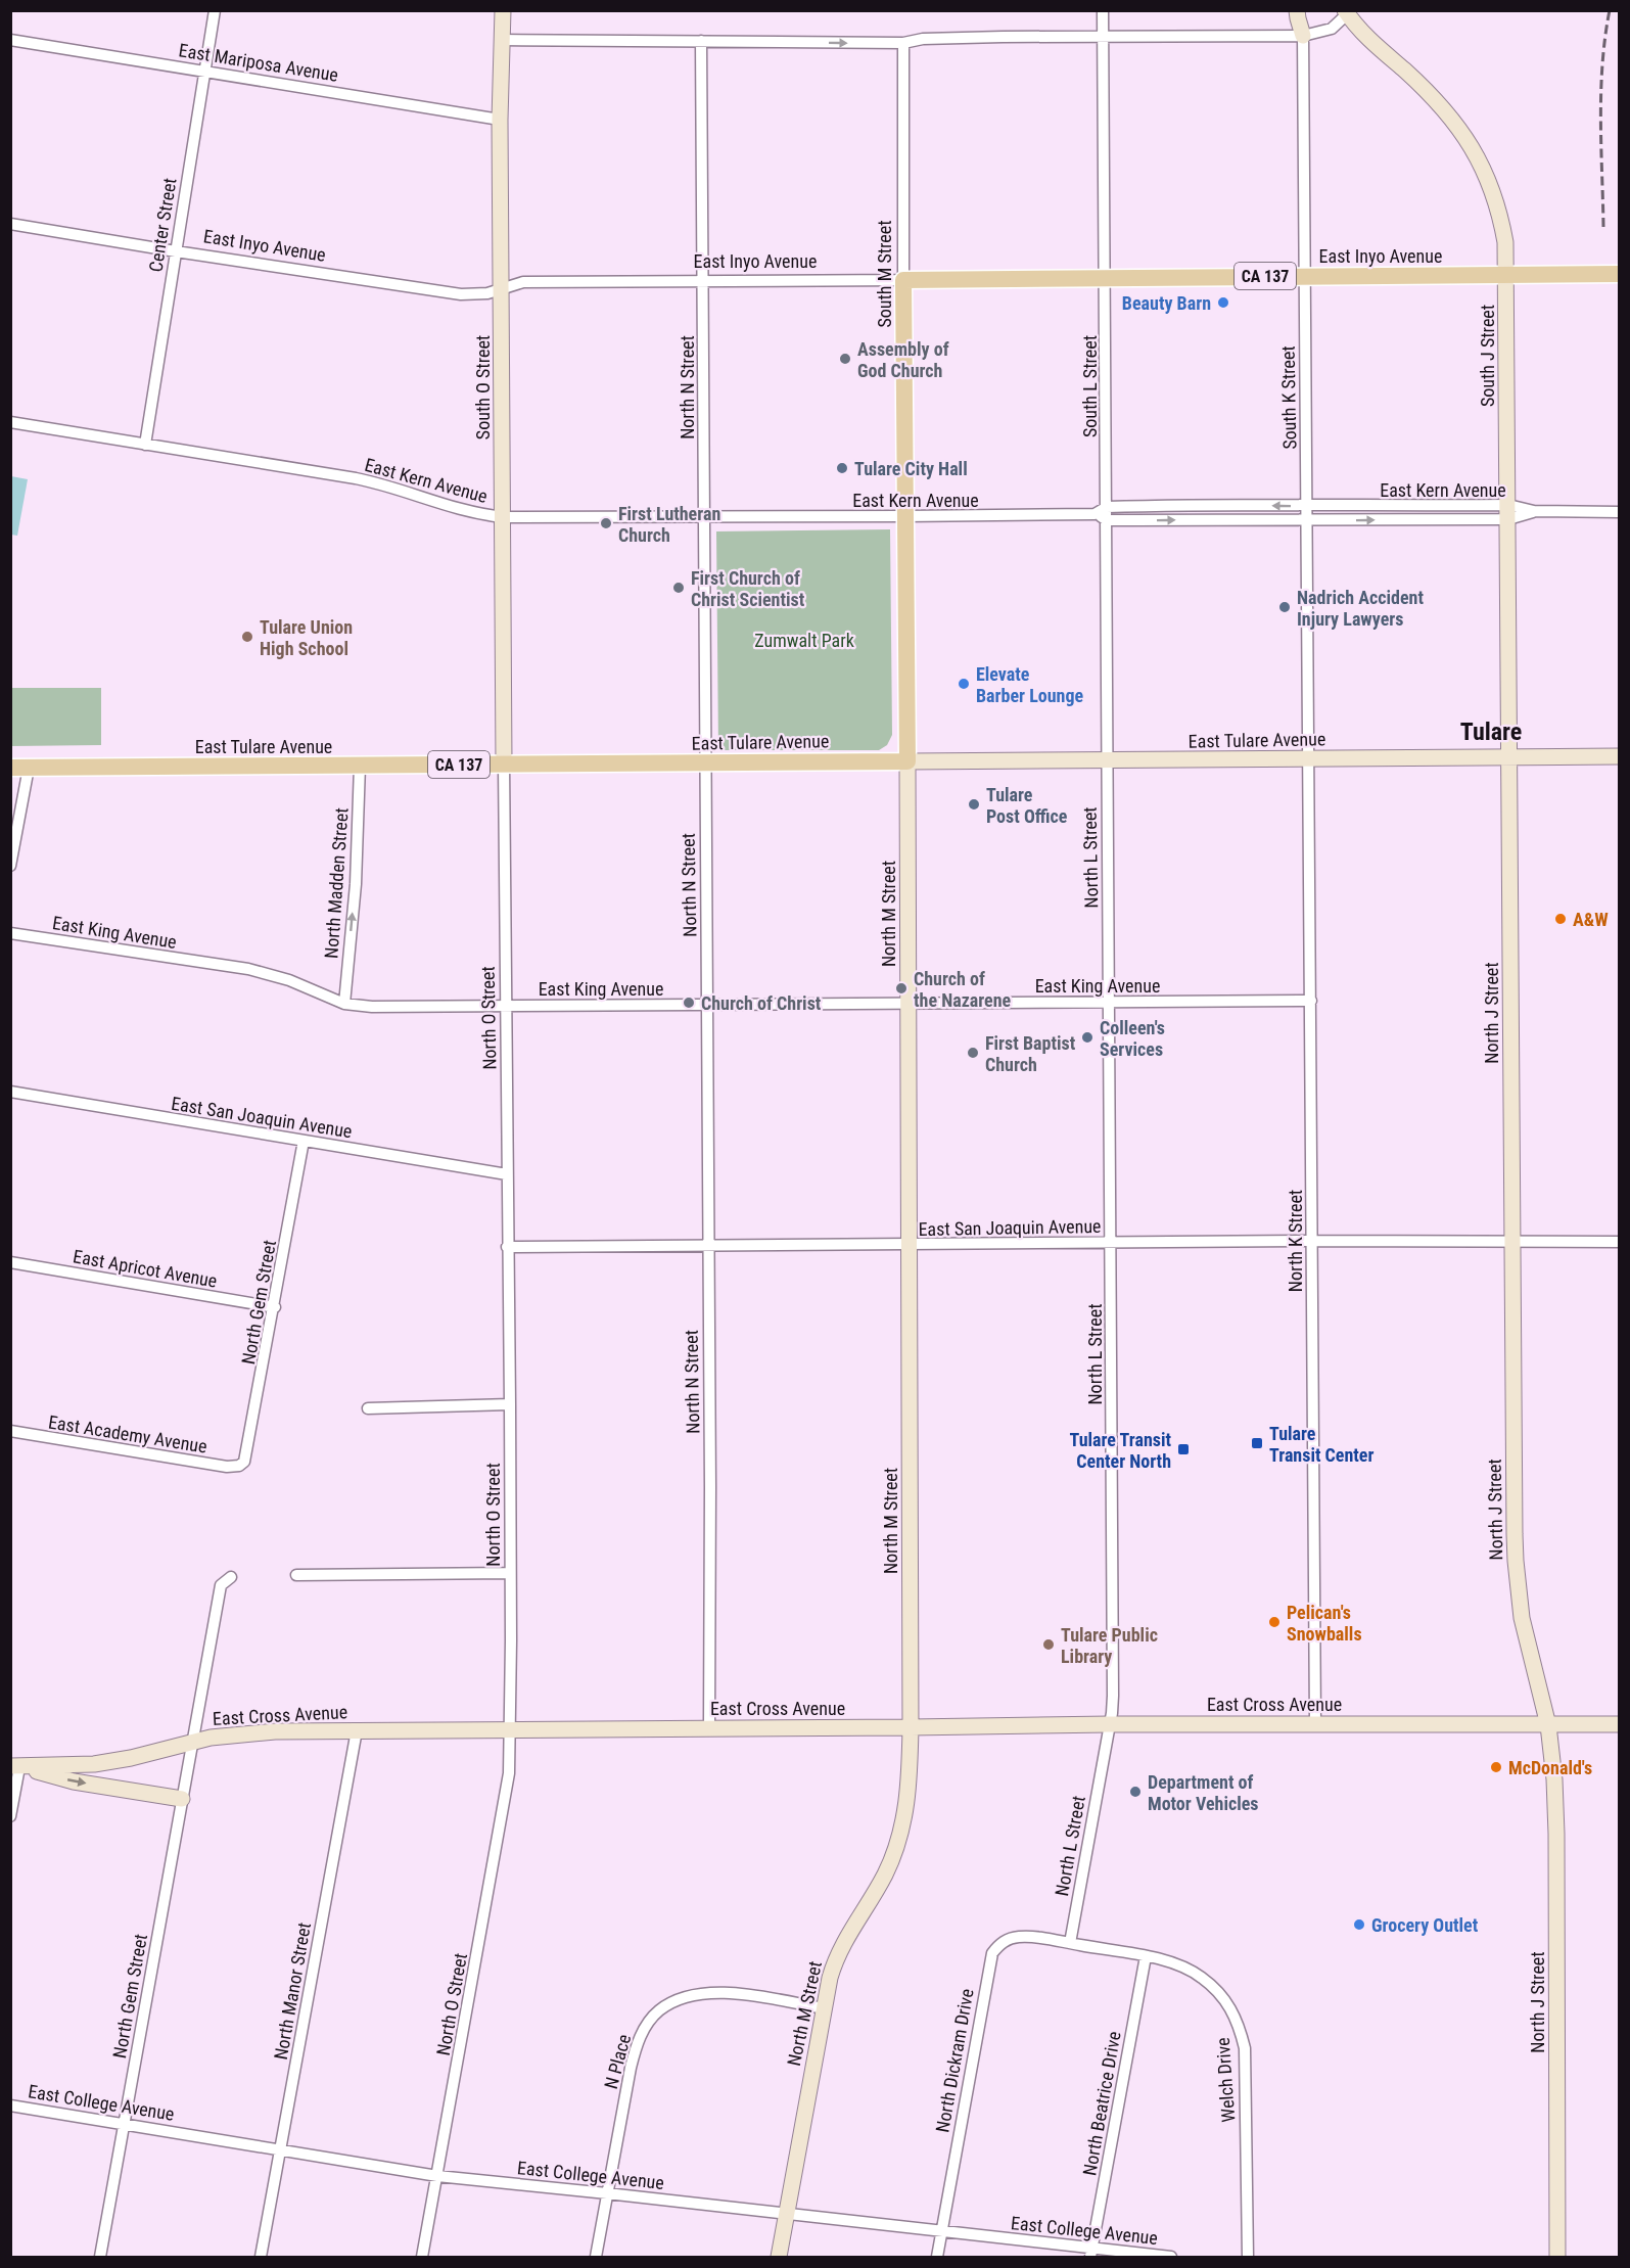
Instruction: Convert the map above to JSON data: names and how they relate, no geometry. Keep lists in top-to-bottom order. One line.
{"streets":{"main road":["East Inyo Avenue","South M Street","CA 137","South J Street","South O Street","East Tulare Avenue","North M Street","North J Street","East Cross Avenue"],"street":["East Mariposa Avenue","Center Street","South L Street","North N Street","South K Street","East Kern Avenue","North L Street","North Madden Street","East King Avenue","North O Street","East San Joaquin Avenue","North K Street","East Apricot Avenue","North Gem Street","East Academy Avenue","North Manor Street","North Dickram Drive","N Place","Welch Drive","East College Avenue","North Beatrice Drive"]},"crossings":[["East Mariposa Avenue","Center Street"],["East Mariposa Avenue","South O Street"],["Center Street","East Inyo Avenue"],["Center Street","East Kern Avenue"],["East Inyo Avenue","South M Street"],["East Inyo Avenue","CA 137"],["East Inyo Avenue","South J Street"],["East Inyo Avenue","South L Street"],["East Inyo Avenue","South O Street"],["East Inyo Avenue","North N Street"],["East Inyo Avenue","South K Street"],["South M Street","East Kern Avenue"],["South M Street","East Tulare Avenue"],["South M Street","North M Street"],["CA 137","South J Street"],["South J Street","East Kern Avenue"],["South J Street","East Tulare Avenue"],["South J Street","North J Street"],["South L Street","East Kern Avenue"],["South L Street","East Tulare Avenue"],["South L Street","North L Street"],["South O Street","East Kern Avenue"],["South O Street","East Tulare Avenue"],["South O Street","North O Street"],["North N Street","East Kern Avenue"],["North N Street","East Tulare Avenue"],["North N Street","East King Avenue"],["North N Street","East San Joaquin Avenue"],["North N Street","East Cross Avenue"],["South K Street","East Kern Avenue"],["South K Street","East Tulare Avenue"],["South K Street","North K Street"],["East Tulare Avenue","North L Street"],["East Tulare Avenue","North Madden Street"],["East Tulare Avenue","North M Street"],["East Tulare Avenue","North J Street"],["East Tulare Avenue","North O Street"],["East Tulare Avenue","North K Street"],["North L Street","East King Avenue"],["North L Street","East San Joaquin Avenue"],["North L Street","East Cross Avenue"],["North L Street","North Dickram Drive"],["North L Street","Welch Drive"],["North Madden Street","East King Avenue"],["North M Street","East King Avenue"],["North M Street","East San Joaquin Avenue"],["North M Street","East Cross Avenue"],["North M Street","N Place"],["North M Street","East College Avenue"],["East King Avenue","North O Street"],["East King Avenue","North K Street"],["North J Street","East San Joaquin Avenue"],["North J Street","East Cross Avenue"],["North O Street","East San Joaquin Avenue"],["North O Street","East Cross Avenue"],["North O Street","East College Avenue"],["East San Joaquin Avenue","North K Street"],["East San Joaquin Avenue","North Gem Street"],["North K Street","East Cross Avenue"],["East Apricot Avenue","North Gem Street"],["North Gem Street","East Academy Avenue"],["North Gem Street","East Cross Avenue"],["North Gem Street","East College Avenue"],["East Cross Avenue","North Manor Street"],["North Manor Street","East College Avenue"],["North Dickram Drive","Welch Drive"],["North Dickram Drive","East College Avenue"],["N Place","East College Avenue"],["Welch Drive","North Beatrice Drive"],["East College Avenue","North Beatrice Drive"]],"one_way":["North Madden Street"],"districts":["Tulare"],"parks":["Zumwalt Park"],"places":{"other":["Beauty Barn","Assembly of God Church","Tulare City Hall","First Lutheran Church","First Church of Christ Scientist","Nadrich Accident Injury Lawyers","Tulare Union High School","Elevate Barber Lounge","Tulare Post Office","A&W","Church of the Nazarene","Church of Christ","Colleen's Services","First Baptist Church","Pelican's Snowballs","Tulare Public Library","McDonald's","Department of Motor Vehicles","Grocery Outlet"],"transit":["Tulare Transit Center","Tulare Transit Center North"]}}
